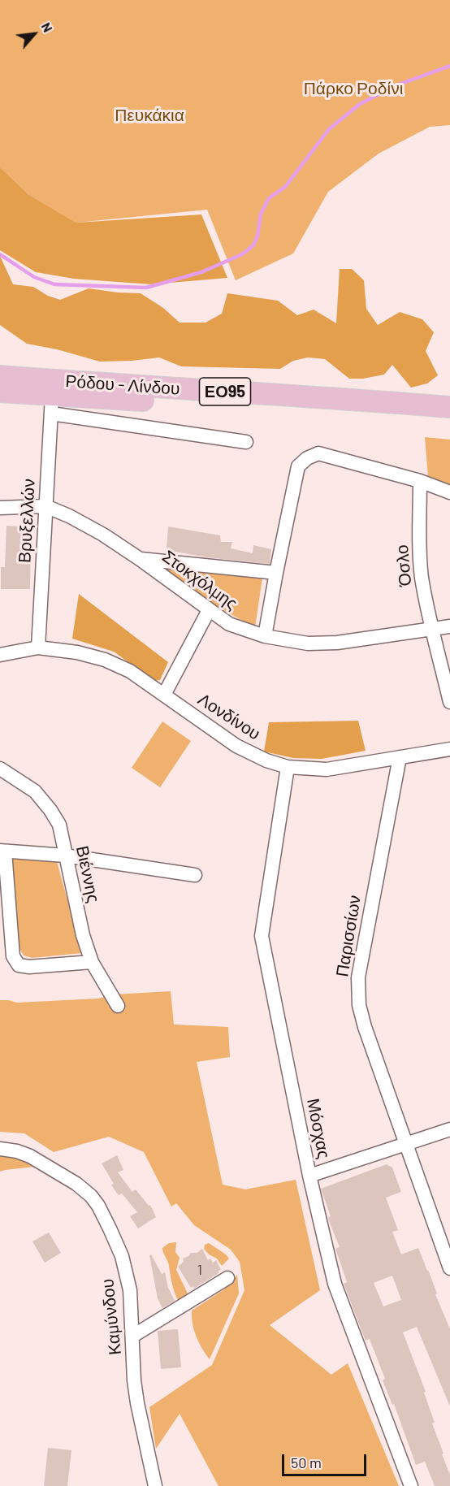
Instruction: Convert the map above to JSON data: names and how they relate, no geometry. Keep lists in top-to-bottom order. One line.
{"streets":{"main road":["Ρόδου - Λίνδου","ΕΟ95"],"street":["Βρυξελλών","Όσλο","Στοκχόλμης","Λονδίνου","Βιέννης","Παρισσίων","Μόσχας","Καμύνδου"]},"crossings":[["Ρόδου - Λίνδου","Βρυξελλών"],["Βρυξελλών","Στοκχόλμης"],["Βρυξελλών","Λονδίνου"],["Όσλο","Στοκχόλμης"],["Λονδίνου","Παρισσίων"],["Λονδίνου","Μόσχας"]],"parks":["Πάρκο Ροδίνι","Πευκάκια"],"house_numbers":["1"],"scale_bar":"50 m","north":"top right"}
